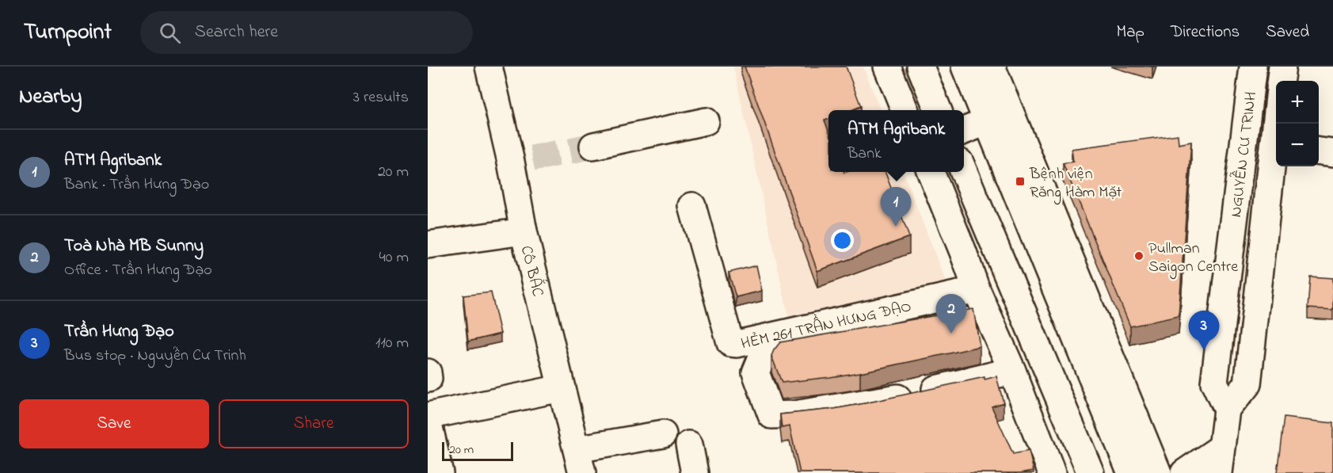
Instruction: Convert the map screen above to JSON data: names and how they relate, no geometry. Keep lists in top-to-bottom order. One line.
{"streets":{"main road":["NGUYỄN CƯ TRINH","CÔ BẮC","HẺM 261 TRẦN HƯNG ĐẠO"]},"places":{"transit":["Bệnh viện Răng Hàm Mặt"],"other":["Pullman Saigon Centre"]},"scale_bar":"20 m","page":{"header":"Turnpoint","search":"Search here","nav":["Map","Directions","Saved"],"heading":["Nearby","3 results"],"map_buttons":["+","−"],"popup":["ATM Agribank","Bank"],"list":[{"mark":"1","name":"ATM Agribank","note":"Bank · Trần Hưng Đạo","value":"20 m"},{"mark":"2","name":"Toà Nhà MB Sunny","note":"Office · Trần Hưng Đạo","value":"40 m"},{"mark":"3","name":"Trần Hưng Đạo","note":"Bus stop · Nguyễn Cư Trinh","value":"110 m"}],"pins":["1","2","3"],"buttons":["Save","Share"],"scale":"20 m"}}
